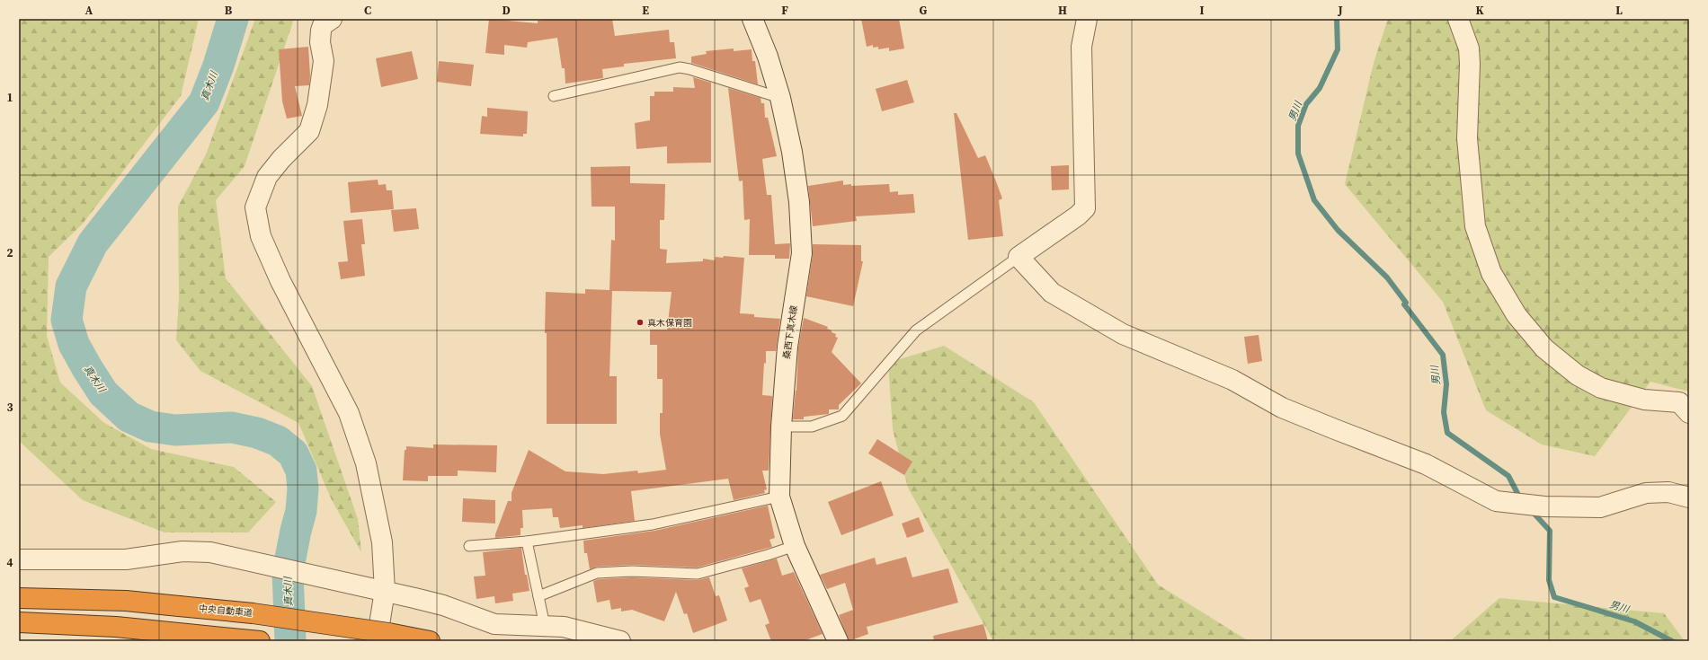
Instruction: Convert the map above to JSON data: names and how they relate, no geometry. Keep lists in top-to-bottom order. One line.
{"streets":{"highway":["中央自動車道"],"street":["桑西下真木線"]},"water":["真木川","男川"],"places":["真木保育園"],"grid":{"columns":["A","B","C","D","E","F","G","H","I","J","K","L"],"rows":["1","2","3","4"]}}
